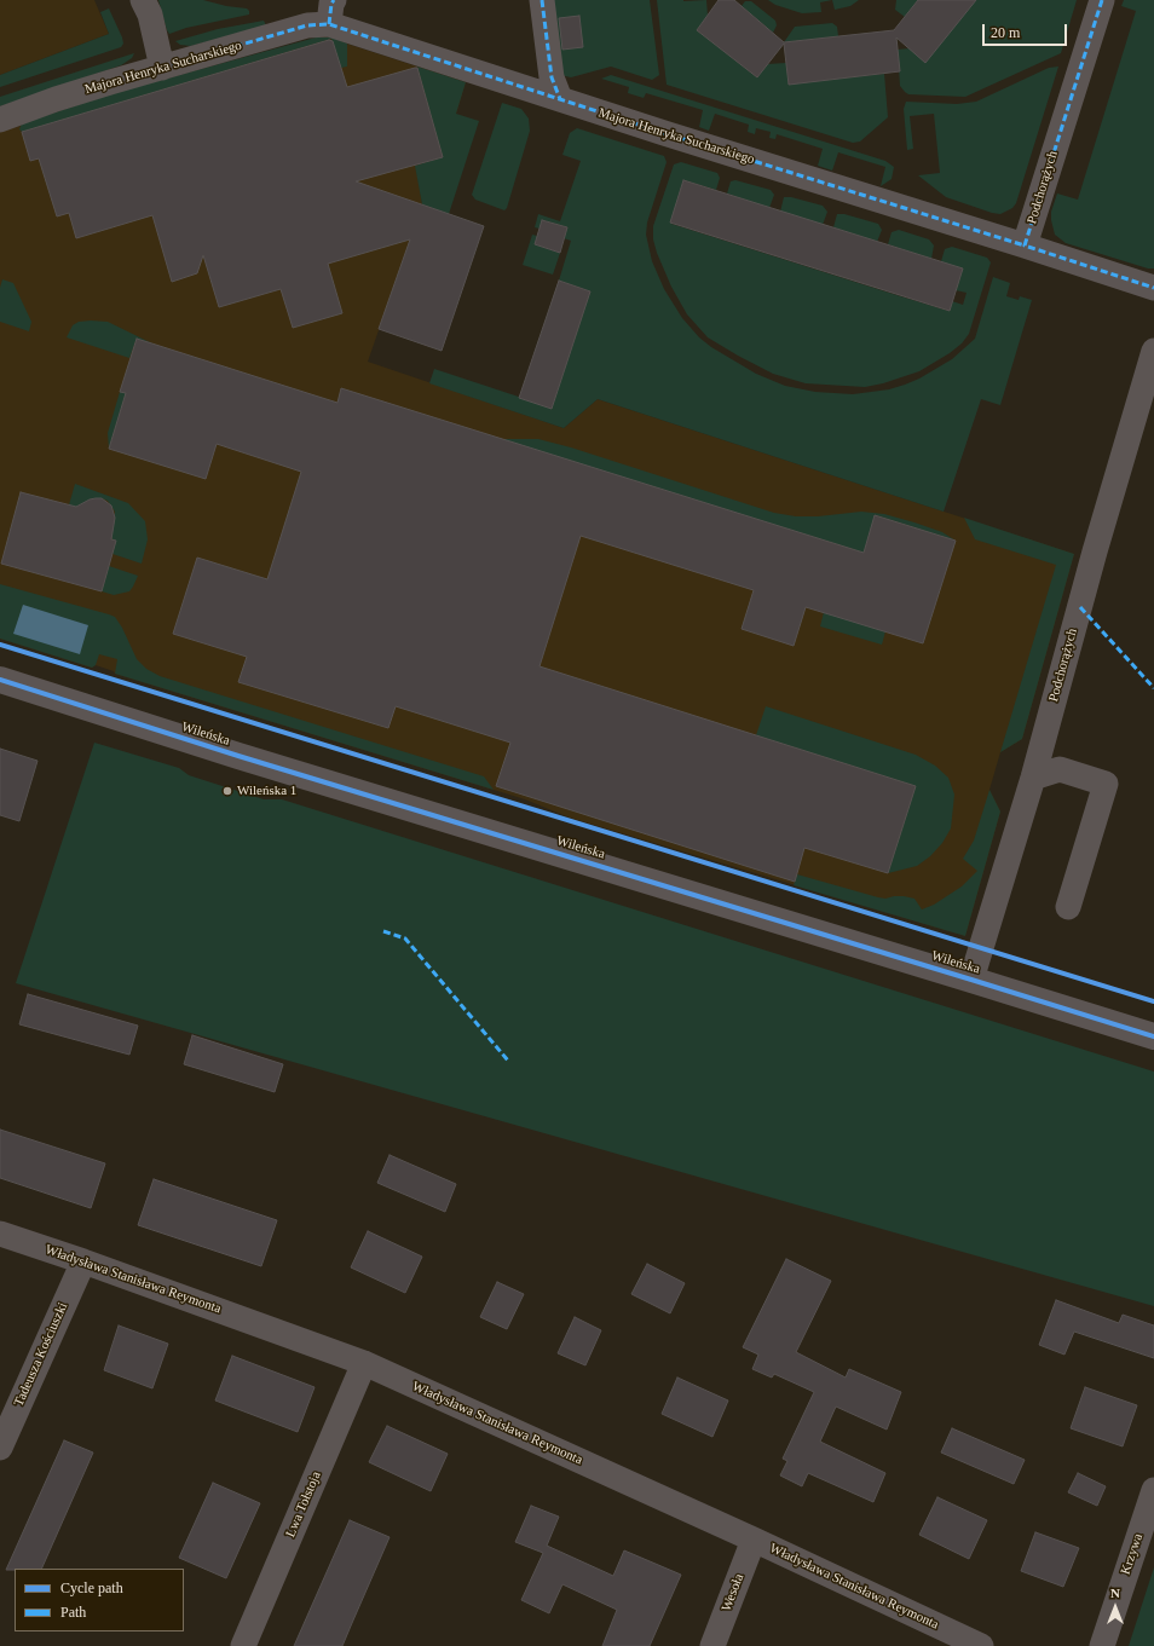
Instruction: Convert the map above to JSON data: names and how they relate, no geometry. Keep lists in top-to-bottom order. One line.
{"streets":{"street":["Majora Henryka Sucharskiego","Podchorążych","Wileńska","Władysława Stanisława Reymonta","Tadeusza Kościuszki","Lwa Tołstoja","Krzywa","Wesoła"]},"crossings":[["Majora Henryka Sucharskiego","Podchorążych"],["Podchorążych","Wileńska"],["Władysława Stanisława Reymonta","Tadeusza Kościuszki"],["Władysława Stanisława Reymonta","Lwa Tołstoja"],["Władysława Stanisława Reymonta","Wesoła"]],"places":["Wileńska 1"],"legend":["Cycle path","Path"],"scale_bar":"20 m","north":"top"}
